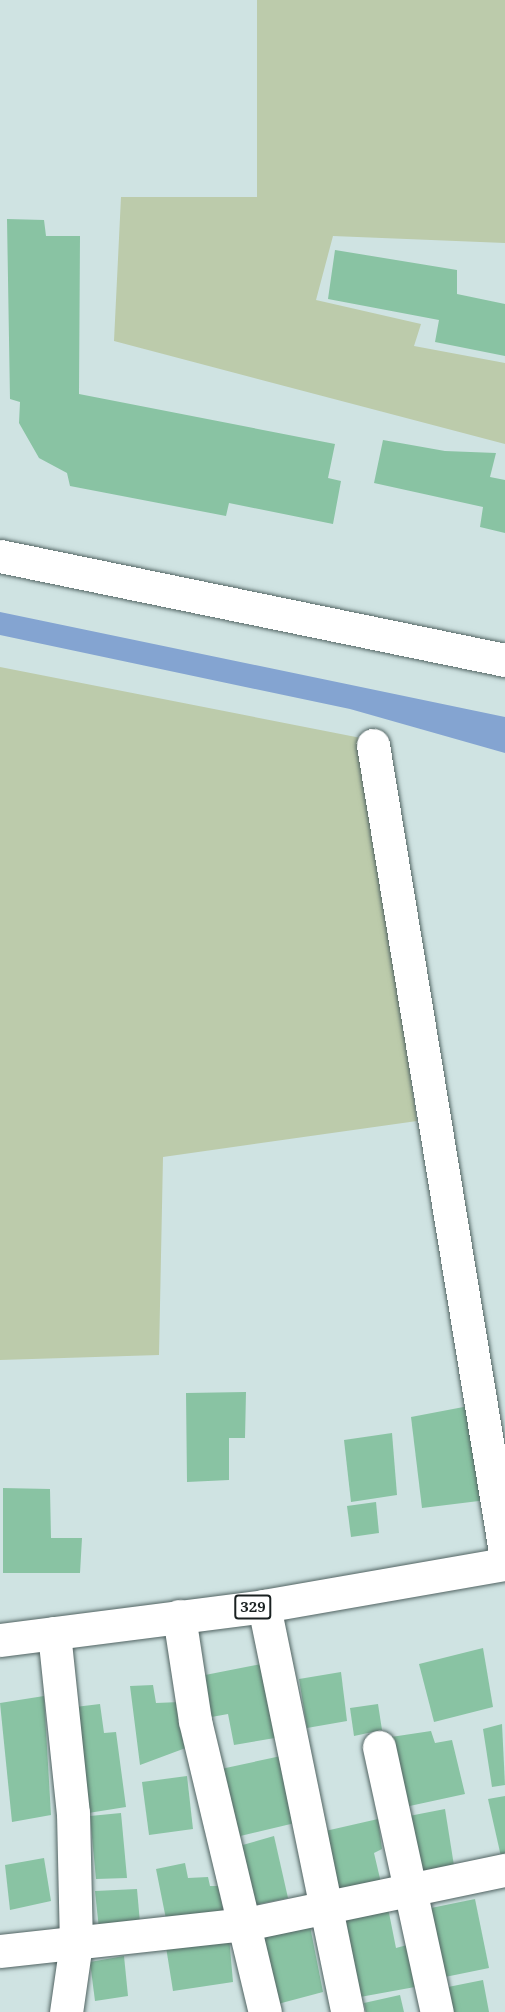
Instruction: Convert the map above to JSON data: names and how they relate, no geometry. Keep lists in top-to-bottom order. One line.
{"streets":{"main road":["329"]}}
